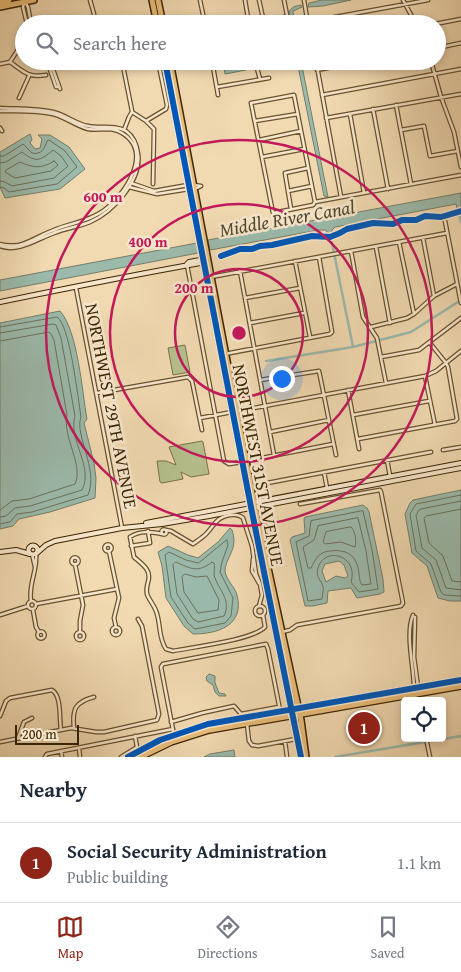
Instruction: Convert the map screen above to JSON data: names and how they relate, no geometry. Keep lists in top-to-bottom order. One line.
{"streets":{"main road":["NORTHWEST 31ST AVENUE"],"street":["NORTHWEST 29TH AVENUE"]},"water":["Middle River Canal"],"scale_bar":"200 m","page":{"search":"Search here","pins":"1","scale":"200 m","heading":"Nearby","list":[{"mark":"1","name":"Social Security Administration","note":"Public building","value":"1.1 km"}],"nav":["Map","Directions","Saved"]},"rings":["600 m","400 m","200 m"]}
